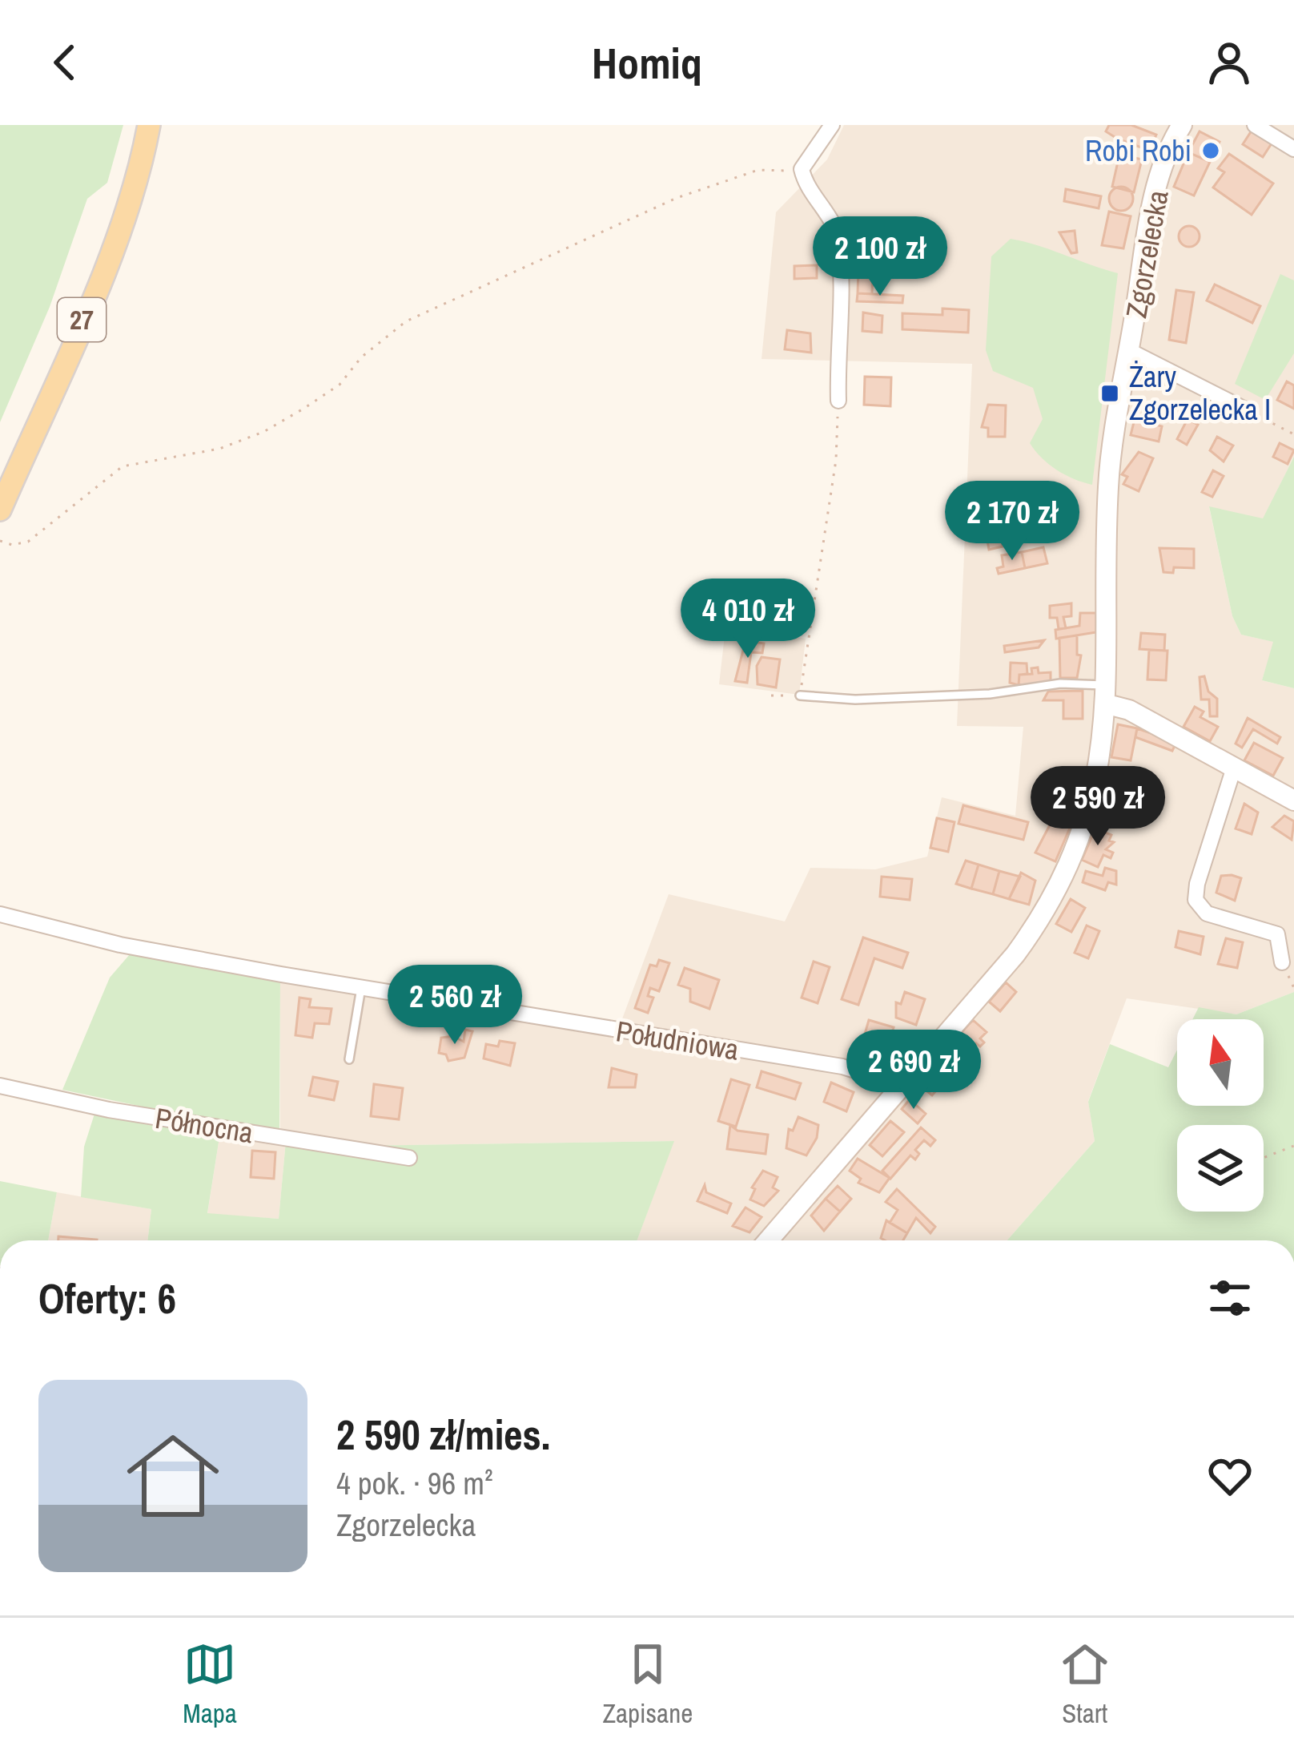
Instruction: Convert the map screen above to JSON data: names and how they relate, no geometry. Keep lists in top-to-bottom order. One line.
{"streets":{"main road":["27"],"street":["Zgorzelecka","Południowa","Północna"]},"crossings":[["Zgorzelecka","Południowa"]],"places":{"other":["Robi Robi"],"transit":["Żary Zgorzelecka I"]},"north":"top","page":{"header":"Homiq","price":["2 100 zł","2 170 zł","4 010 zł","2 590 zł","2 560 zł","2 690 zł"],"heading":"Oferty: 6","list":[{"name":"2 590 zł/mies.","note":"4 pok. · 96 m² · Zgorzelecka"}],"tabs":["Mapa","Zapisane","Start"]}}
